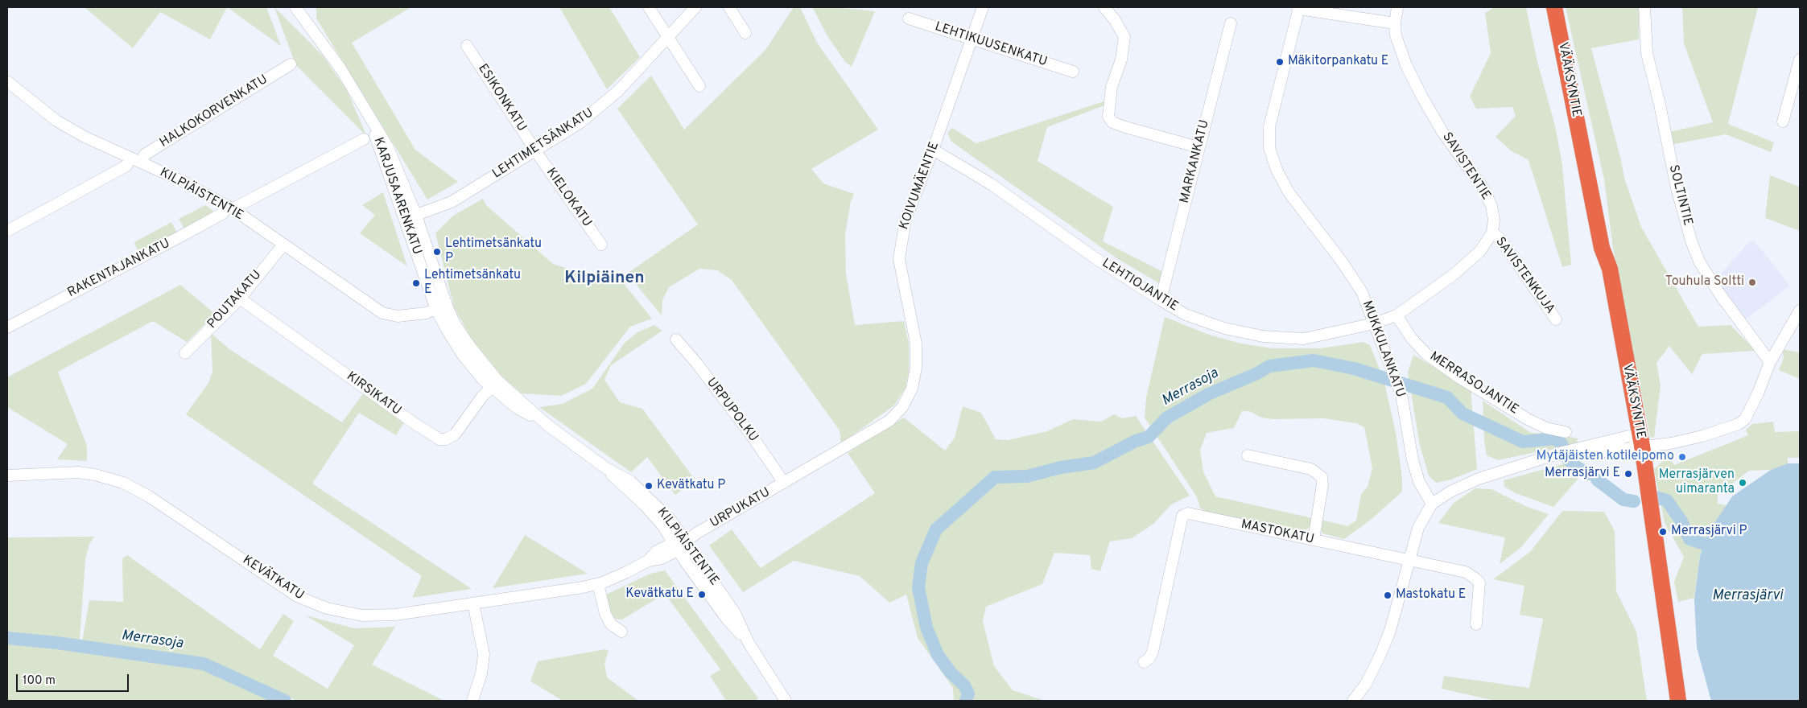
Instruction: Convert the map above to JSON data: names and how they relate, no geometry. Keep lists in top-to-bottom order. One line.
{"streets":{"highway":["VÄÄKSYNTIE"],"street":["LEHTIKUUSENKATU","ESIKONKATU","HALKOKORVENKATU","LEHTIMETSÄNKATU","MARKANKATU","SAVISTENTIE","KOIVUMÄENTIE","KILPIÄISTENTIE","SOLTINTIE","KARJUSAARENKATU","KIELOKATU","RAKENTAJANKATU","SAVISTENKUJA","LEHTIOJANTIE","POUTAKATU","MUKKULANKATU","MERRASOJANTIE","KIRSIKATU","URPUPOLKU","URPUKATU","MASTOKATU","KEVÄTKATU"]},"crossings":[["LEHTIKUUSENKATU","KOIVUMÄENTIE"],["ESIKONKATU","LEHTIMETSÄNKATU"],["ESIKONKATU","KIELOKATU"],["HALKOKORVENKATU","KILPIÄISTENTIE"],["LEHTIMETSÄNKATU","KARJUSAARENKATU"],["LEHTIMETSÄNKATU","KIELOKATU"],["MARKANKATU","LEHTIOJANTIE"],["SAVISTENTIE","SAVISTENKUJA"],["KOIVUMÄENTIE","LEHTIOJANTIE"],["KOIVUMÄENTIE","URPUKATU"],["KILPIÄISTENTIE","KARJUSAARENKATU"],["KILPIÄISTENTIE","RAKENTAJANKATU"],["KILPIÄISTENTIE","POUTAKATU"],["KILPIÄISTENTIE","KIRSIKATU"],["KILPIÄISTENTIE","URPUKATU"],["KILPIÄISTENTIE","KEVÄTKATU"],["LEHTIOJANTIE","MUKKULANKATU"],["POUTAKATU","KIRSIKATU"],["URPUPOLKU","URPUKATU"],["URPUKATU","KEVÄTKATU"]],"districts":["Kilpiäinen"],"water":["Merrasoja","Merrasjärvi"],"places":["Mäkitorpankatu E","Lehtimetsänkatu P","Touhula Soltti","Lehtimetsänkatu E","Mytäjäisten kotileipomo","Merrasjärvi E","Merrasjärven uimaranta","Kevätkatu P","Merrasjärvi P","Kevätkatu E","Mastokatu E"],"scale_bar":"100 m"}
